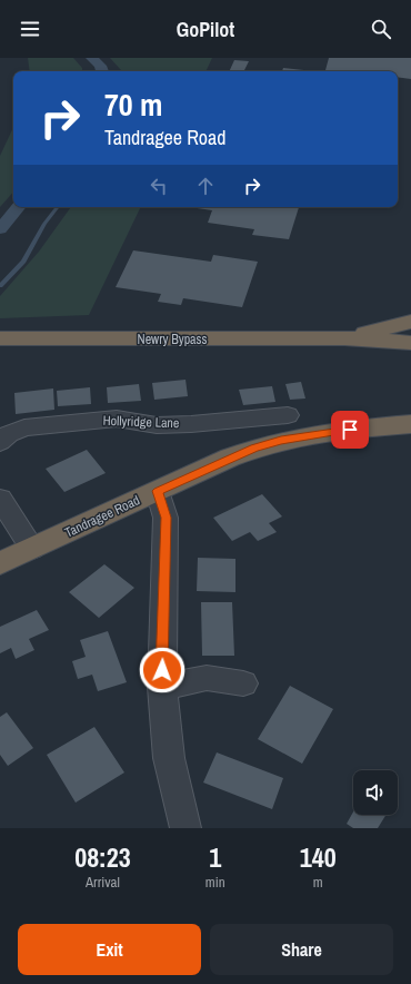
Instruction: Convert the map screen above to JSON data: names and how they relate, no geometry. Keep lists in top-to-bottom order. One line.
{"streets":{"highway":["Newry Bypass","Tandragee Road"],"street":["Hollyridge Lane"]},"page":{"header":"GoPilot","turn":["70 m","Tandragee Road"],"eta":["08:23","Arrival","1","min","140","m"],"buttons":["Exit","Share"]}}
